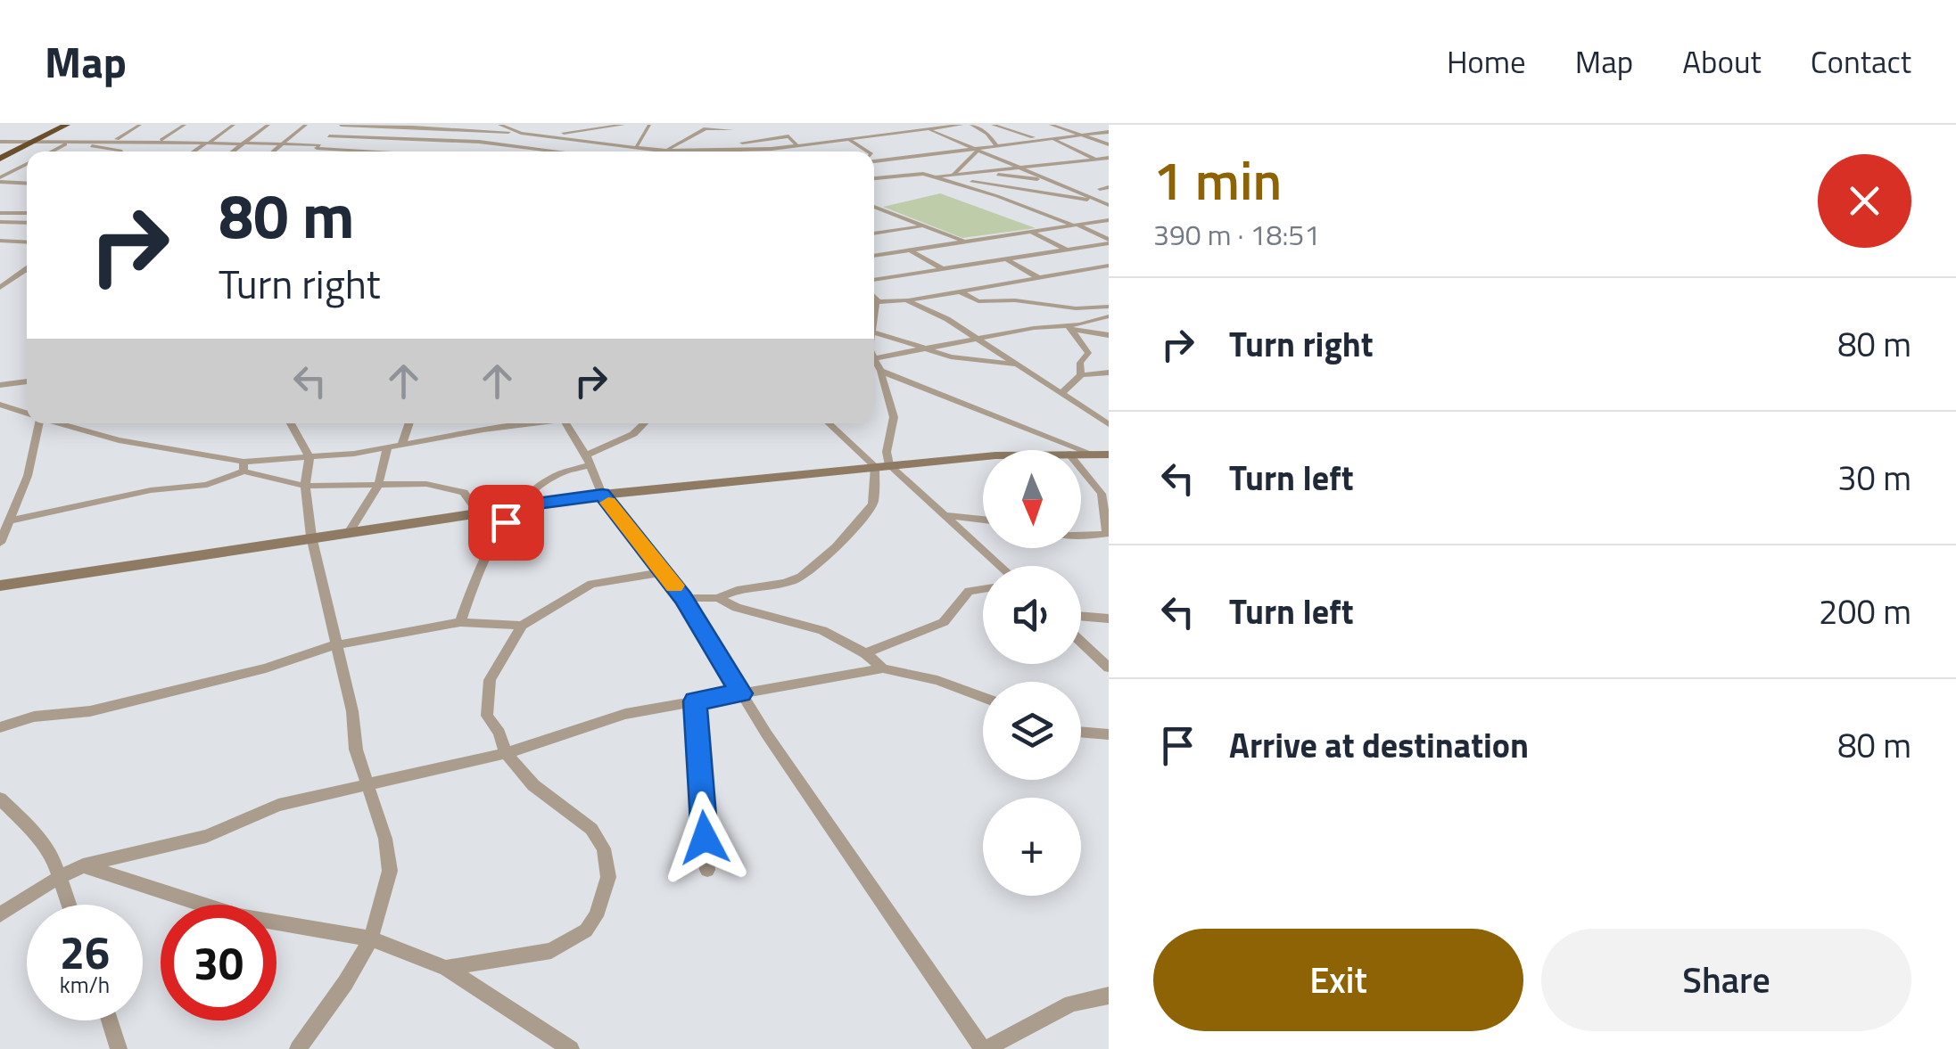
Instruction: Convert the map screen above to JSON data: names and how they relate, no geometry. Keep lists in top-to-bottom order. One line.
{"north":"bottom","page":{"header":"Map","nav":["Home","Map","About","Contact"],"heading":["1 min","390 m · 18:51"],"turn":["80 m","Turn right"],"list":[{"name":"Turn right","value":"80 m"},{"name":"Turn left","value":"30 m"},{"name":"Turn left","value":"200 m"},{"name":"Arrive at destination","value":"80 m"}],"map_buttons":"+","speed":"26 km/h","limit":"30","buttons":["Exit","Share"]}}
